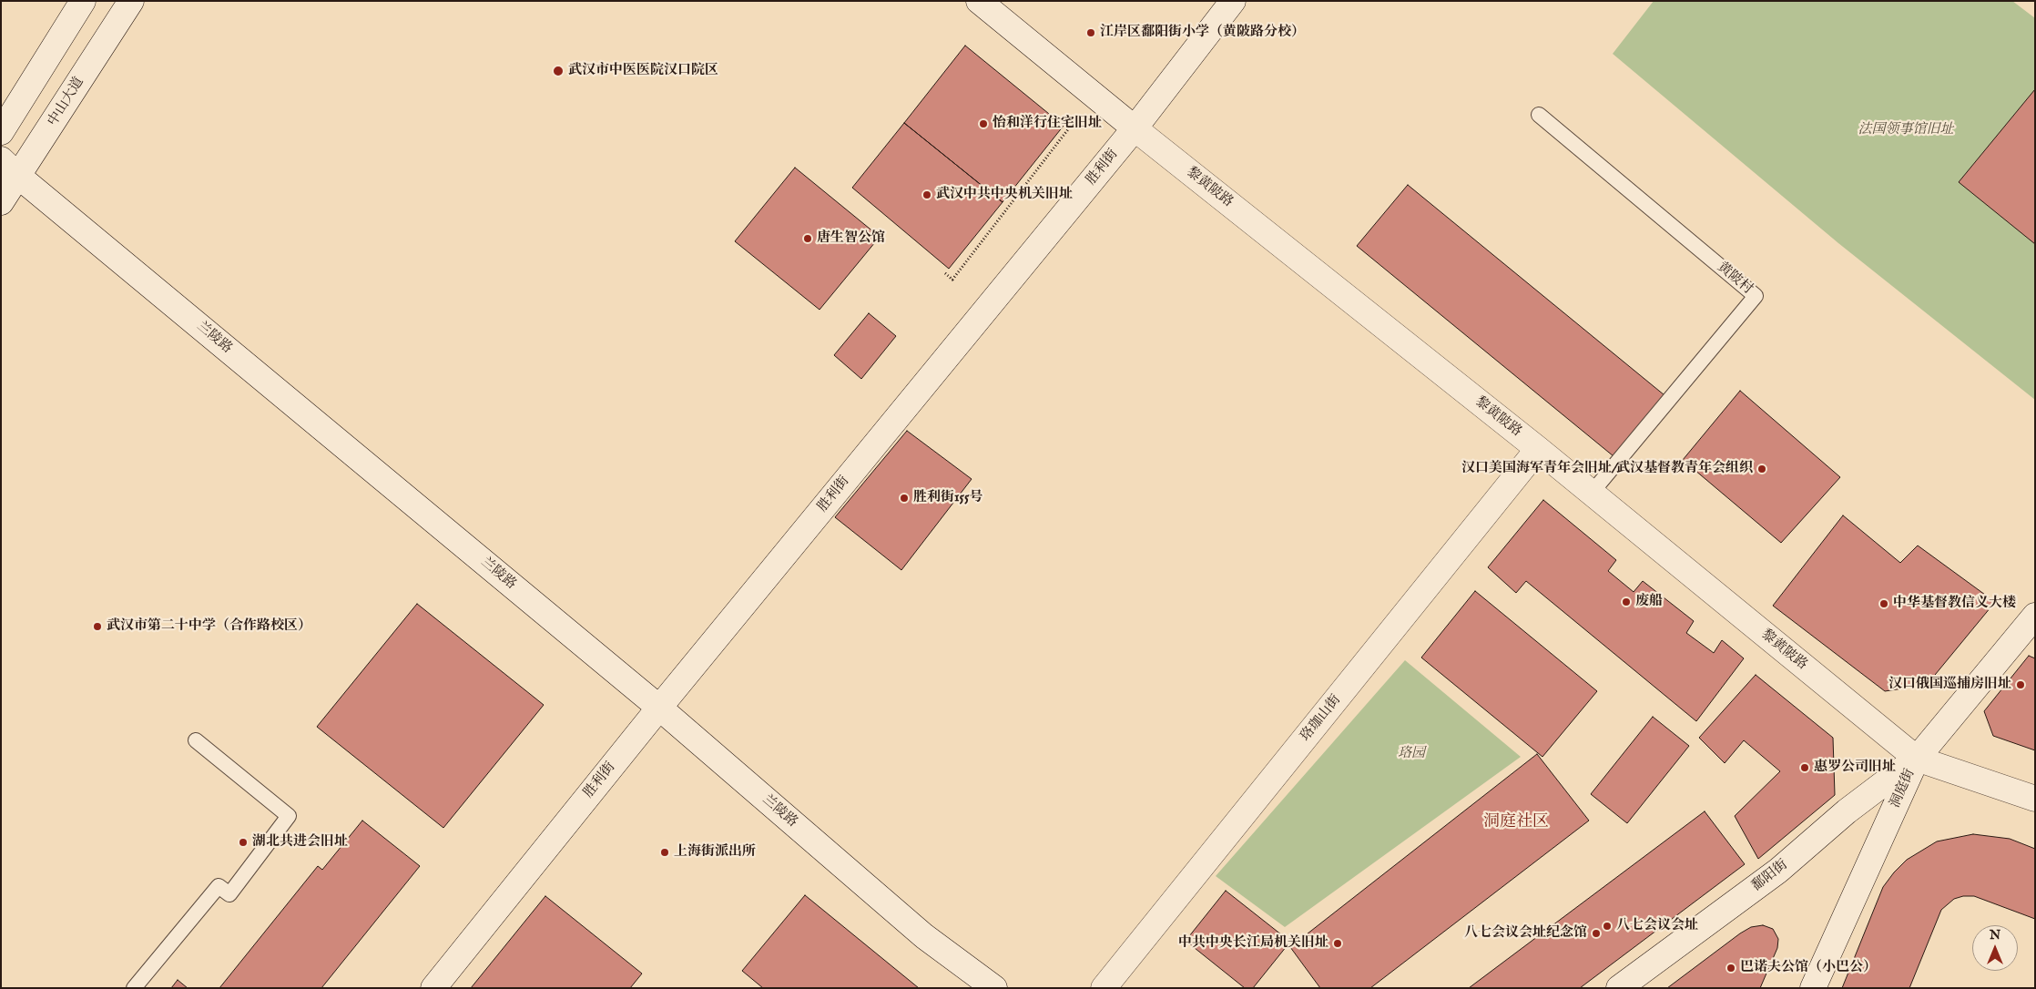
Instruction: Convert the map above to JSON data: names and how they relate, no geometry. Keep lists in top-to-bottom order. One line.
{"streets":{"street":["中山大道","胜利街","黎黄陂路","兰陵路","珞珈山街","洞庭街","鄱阳街"],"lane":["黄陂村"]},"crossings":[["中山大道","兰陵路"],["胜利街","黎黄陂路"],["胜利街","兰陵路"],["黎黄陂路","黄陂村"],["黎黄陂路","珞珈山街"],["黎黄陂路","洞庭街"],["黎黄陂路","鄱阳街"],["洞庭街","鄱阳街"]],"districts":["洞庭社区"],"parks":["法国领事馆旧址","珞园"],"places":["江岸区鄱阳街小学（黄陂路分校）","武汉市中医医院汉口院区","怡和洋行住宅旧址","武汉中共中央机关旧址","唐生智公馆","汉口美国海军青年会旧址/武汉基督教青年会组织","胜利街155号","废船","中华基督教信义大楼","武汉市第二十中学（合作路校区）","汉口俄国巡捕房旧址","惠罗公司旧址","湖北共进会旧址","上海街派出所","八七会议会址","八七会议会址纪念馆","中共中央长江局机关旧址","巴诺夫公馆（小巴公）"],"north":"top"}
